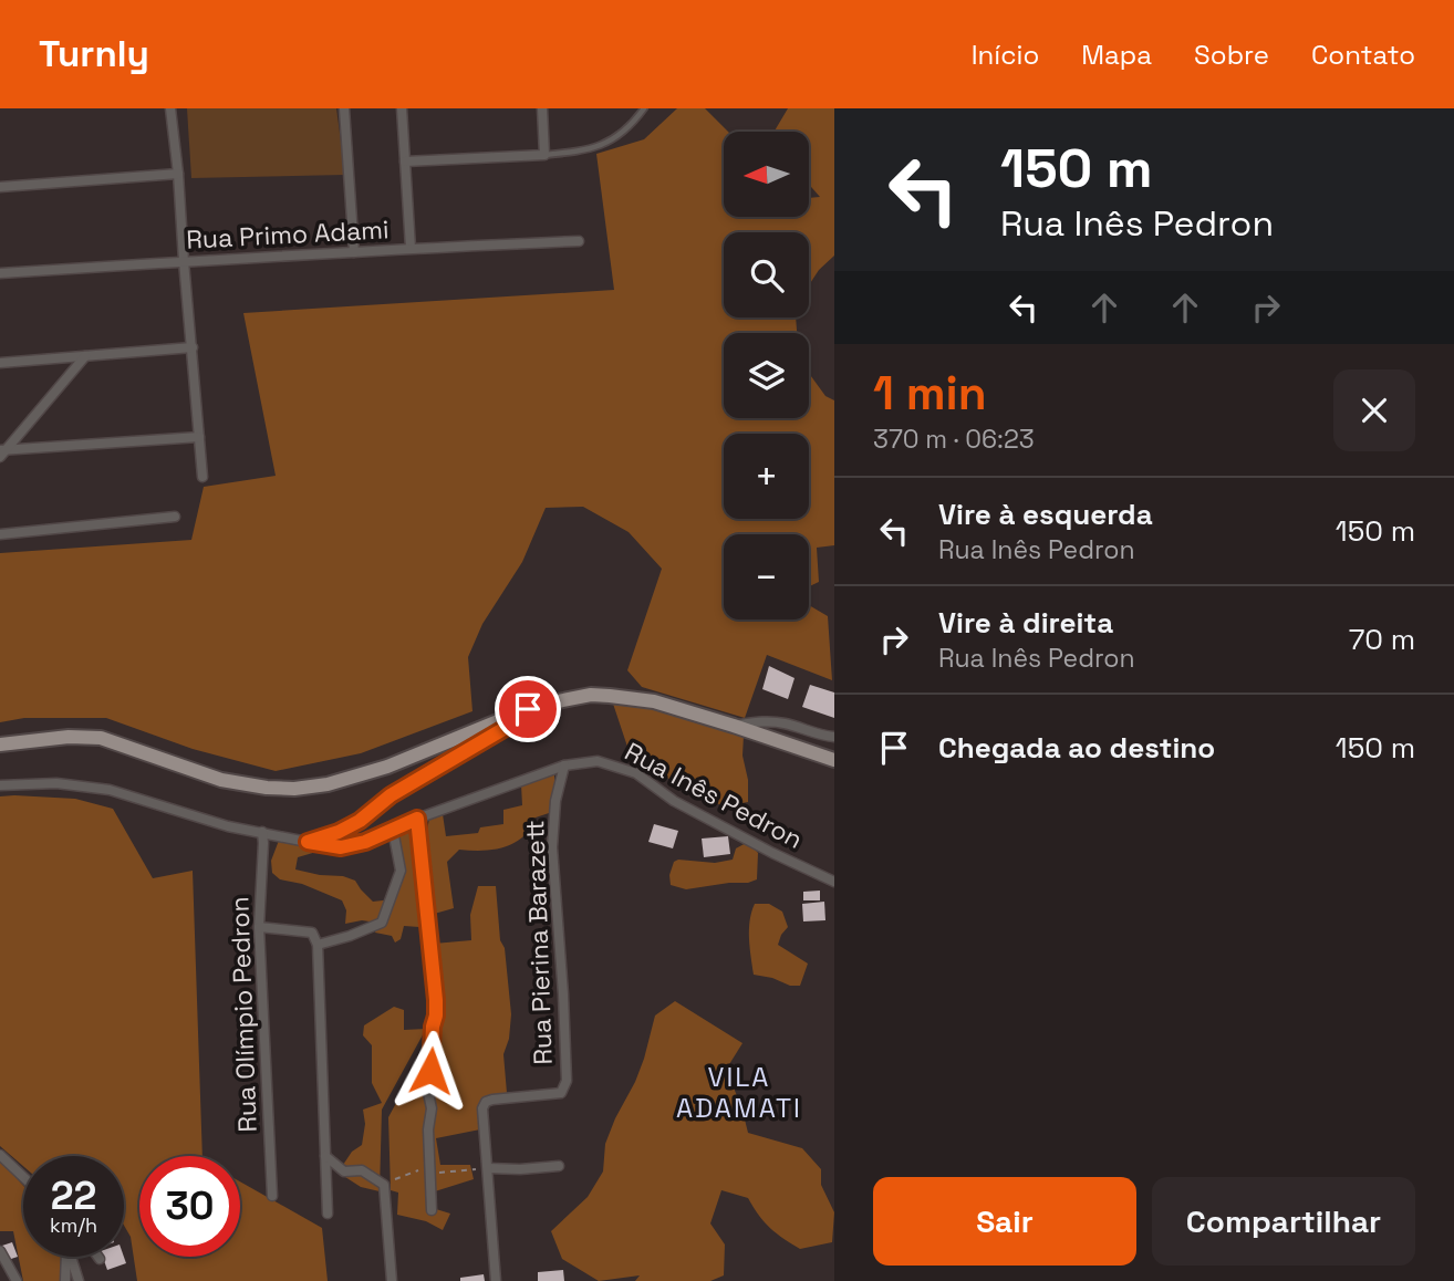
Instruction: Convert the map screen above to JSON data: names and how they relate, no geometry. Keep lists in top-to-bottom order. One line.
{"streets":{"street":["Rua Primo Adami","Rua Inês Pedron","Rua Pierina Barazett","Rua Olímpio Pedron"]},"crossings":[["Rua Inês Pedron","Rua Pierina Barazett"],["Rua Inês Pedron","Rua Olímpio Pedron"]],"districts":["VILA ADAMATI"],"north":"left","page":{"header":"Turnly","nav":["Início","Mapa","Sobre","Contato"],"turn":["150 m","Rua Inês Pedron"],"map_buttons":["+","−"],"heading":["1 min","370 m · 06:23"],"list":[{"name":"Vire à esquerda","note":"Rua Inês Pedron","value":"150 m"},{"name":"Vire à direita","note":"Rua Inês Pedron","value":"70 m"},{"name":"Chegada ao destino","value":"150 m"}],"speed":"22 km/h","limit":"30","buttons":["Sair","Compartilhar"]}}
